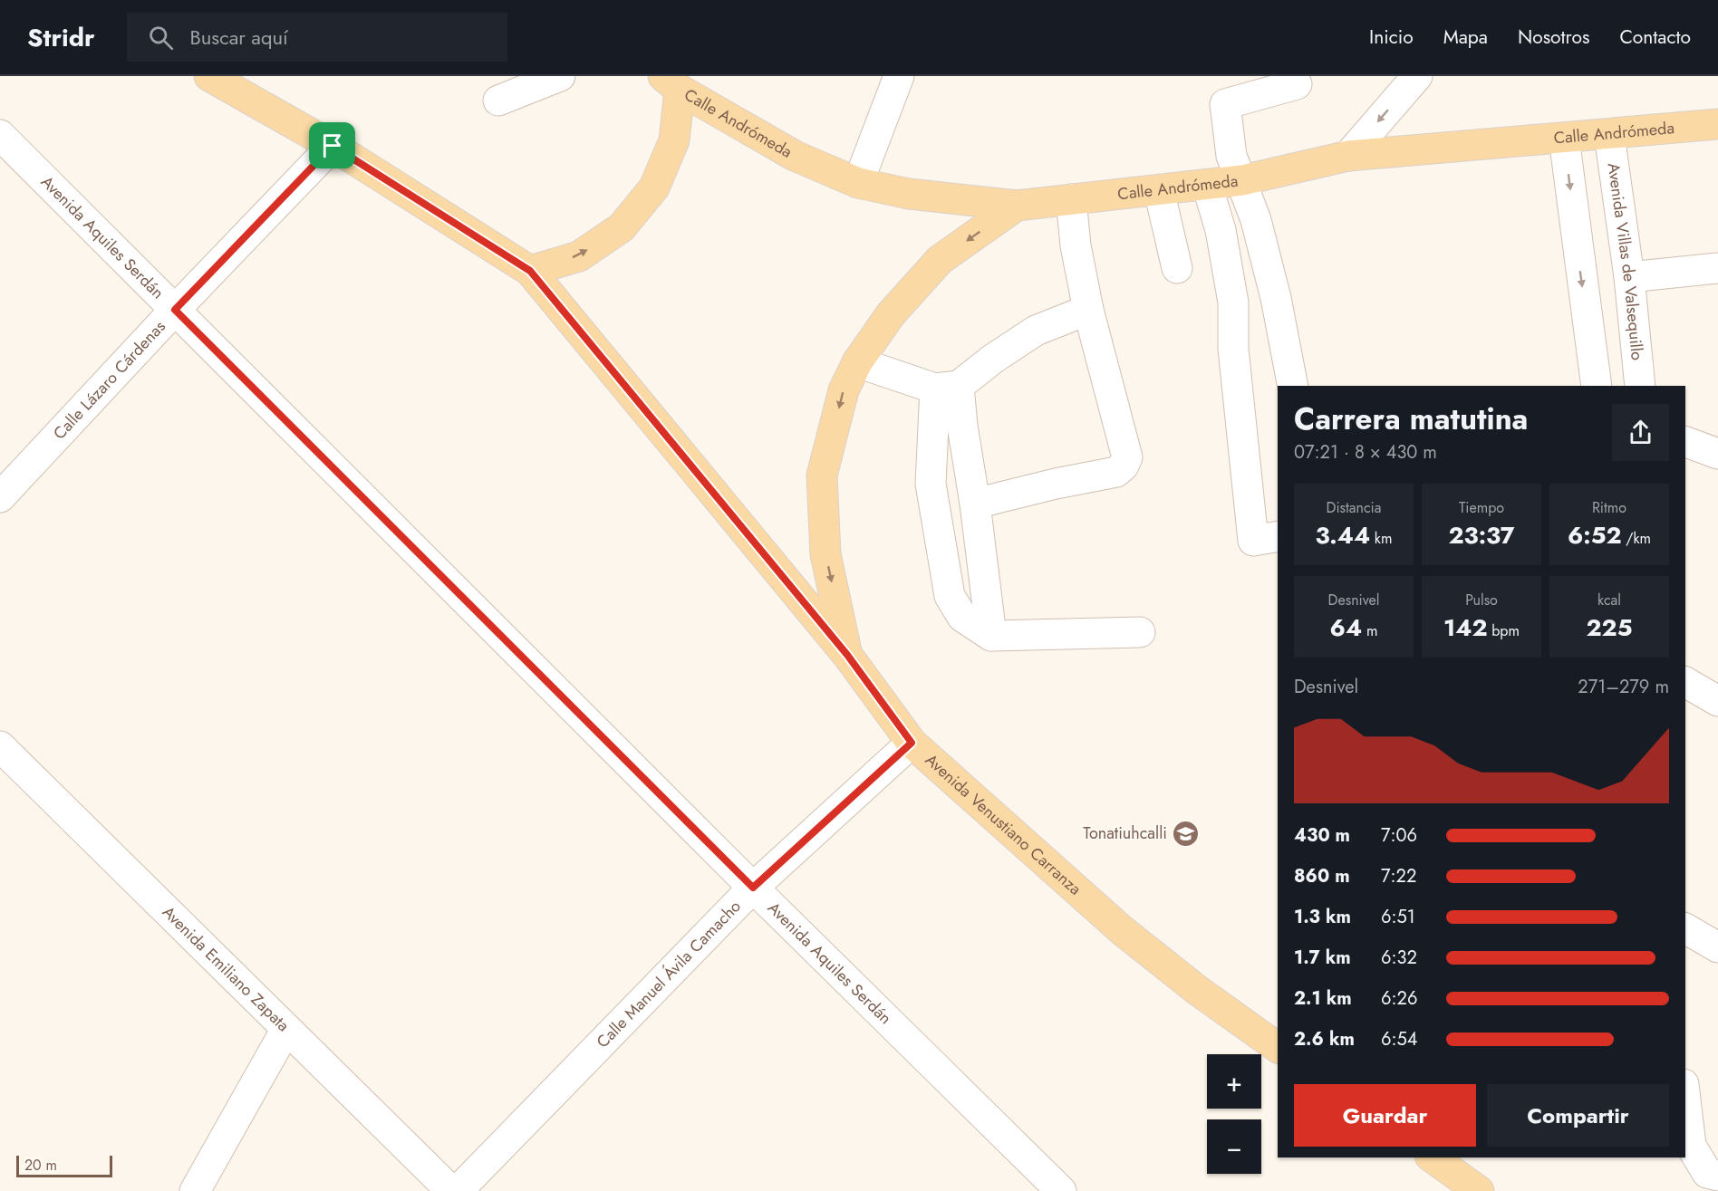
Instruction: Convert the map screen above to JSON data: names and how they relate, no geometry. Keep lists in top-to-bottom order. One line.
{"streets":{"main road":["Calle Andrómeda","Avenida Venustiano Carranza"],"street":["Avenida Aquiles Serdán","Avenida Villas de Valsequillo","Calle Lázaro Cárdenas","Avenida Emiliano Zapata","Calle Manuel Ávila Camacho"]},"crossings":[["Calle Andrómeda","Avenida Villas de Valsequillo"],["Avenida Aquiles Serdán","Calle Lázaro Cárdenas"],["Avenida Aquiles Serdán","Calle Manuel Ávila Camacho"],["Calle Lázaro Cárdenas","Avenida Venustiano Carranza"],["Avenida Venustiano Carranza","Calle Manuel Ávila Camacho"]],"places":{"school or university":["Tonatiuhcalli"]},"scale_bar":"20 m","page":{"header":"Stridr","search":"Buscar aquí","nav":["Inicio","Mapa","Nosotros","Contacto"],"heading":["Carrera matutina","07:21 · 8 × 430 m"],"stats":[["Distancia","3.44 km"],["Tiempo","23:37"],["Ritmo","6:52 /km"],["Desnivel","64 m"],["Pulso","142 bpm"],["kcal","225"]],"chart":["Desnivel","271–279 m"],"list":[{"name":"430 m","note":"7:06"},{"name":"860 m","note":"7:22"},{"name":"1.3 km","note":"6:51"},{"name":"1.7 km","note":"6:32"},{"name":"2.1 km","note":"6:26"},{"name":"2.6 km","note":"6:54"}],"map_buttons":["+","−"],"buttons":["Guardar","Compartir"],"scale":"20 m"}}
